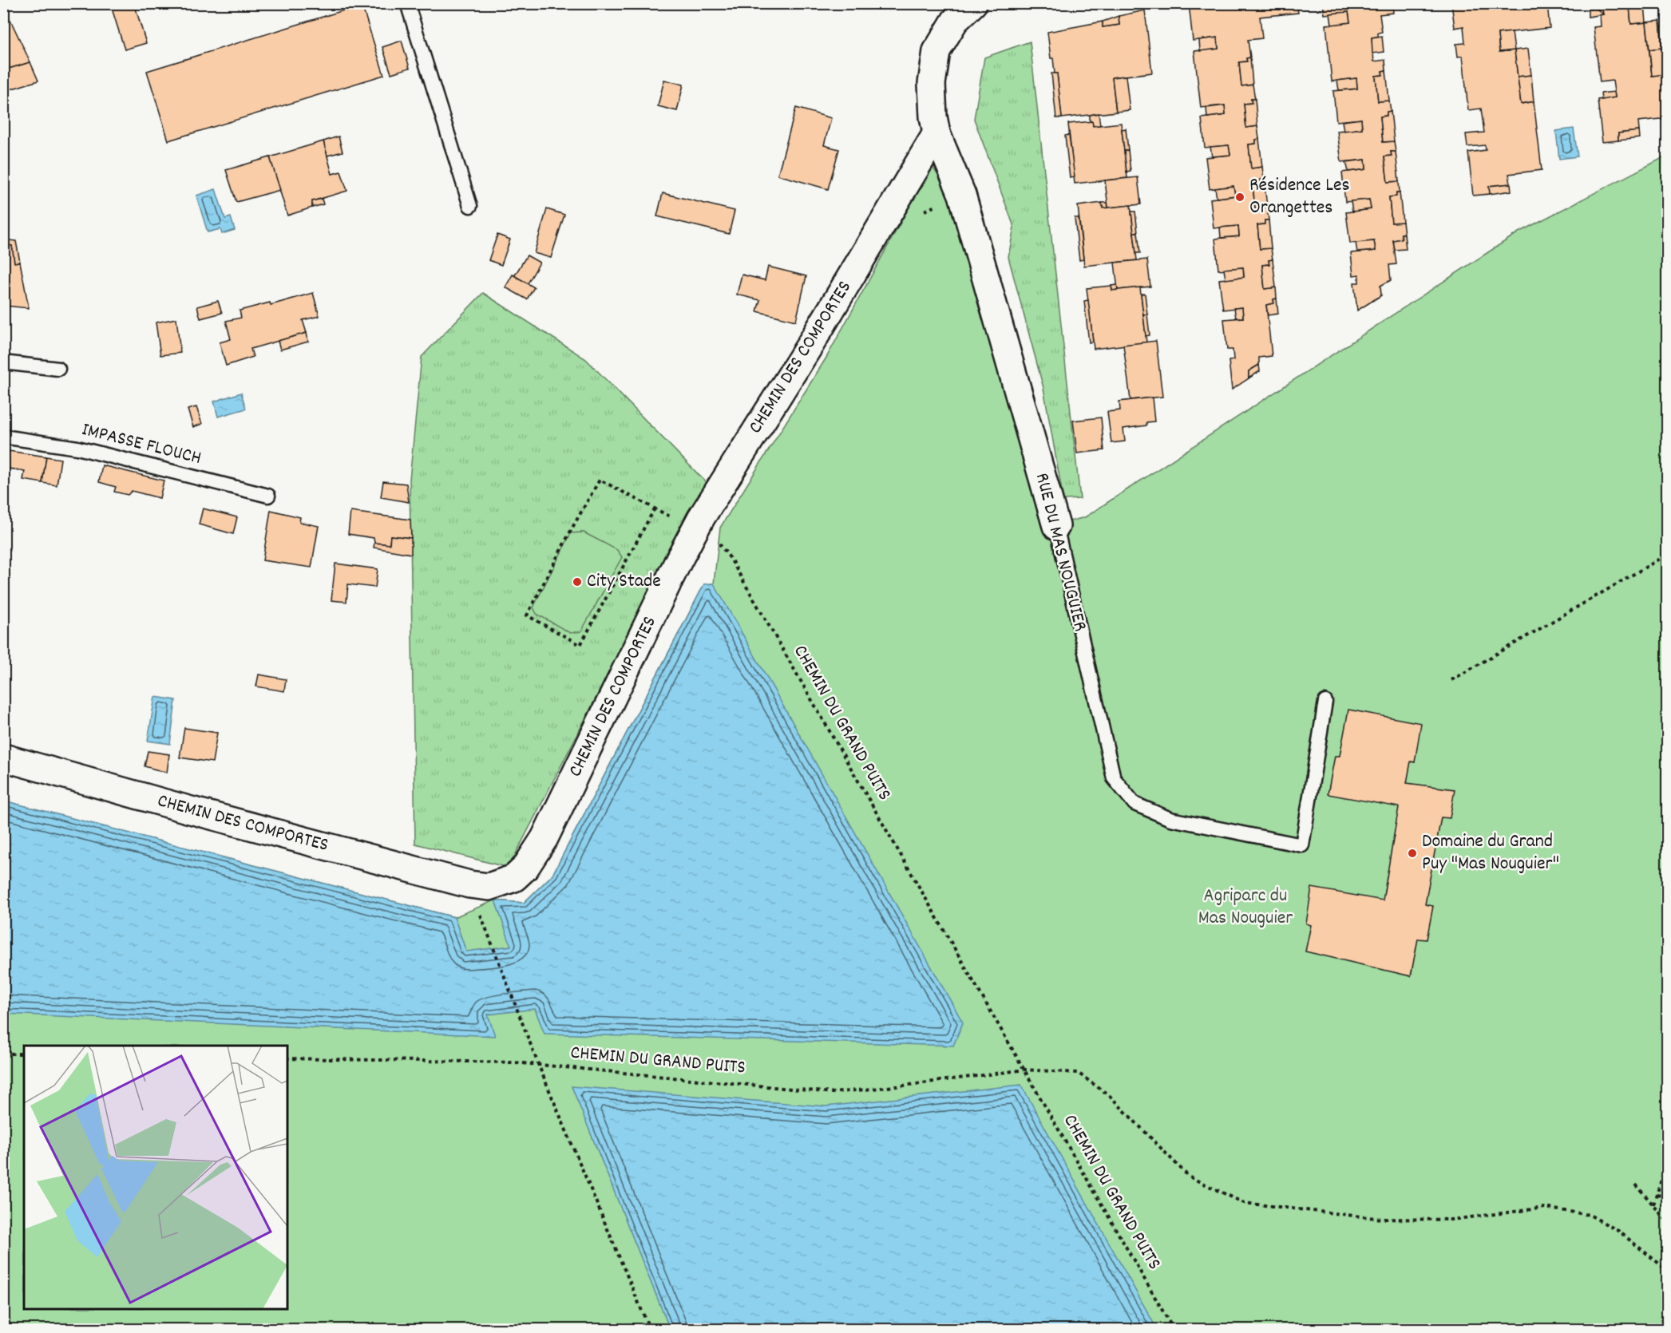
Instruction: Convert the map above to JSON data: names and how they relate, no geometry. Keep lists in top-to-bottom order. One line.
{"streets":{"street":["CHEMIN DES COMPORTES","RUE DU MAS NOUGUIER"],"lane":["IMPASSE FLOUCH"],"path":["CHEMIN DU GRAND PUITS"]},"crossings":[["CHEMIN DES COMPORTES","RUE DU MAS NOUGUIER"],["CHEMIN DES COMPORTES","CHEMIN DU GRAND PUITS"]],"parks":["Agriparc du Mas Nouguier"],"places":["Résidence Les Orangettes","City Stade","Domaine du Grand Puy \"Mas Nouguier\""]}
